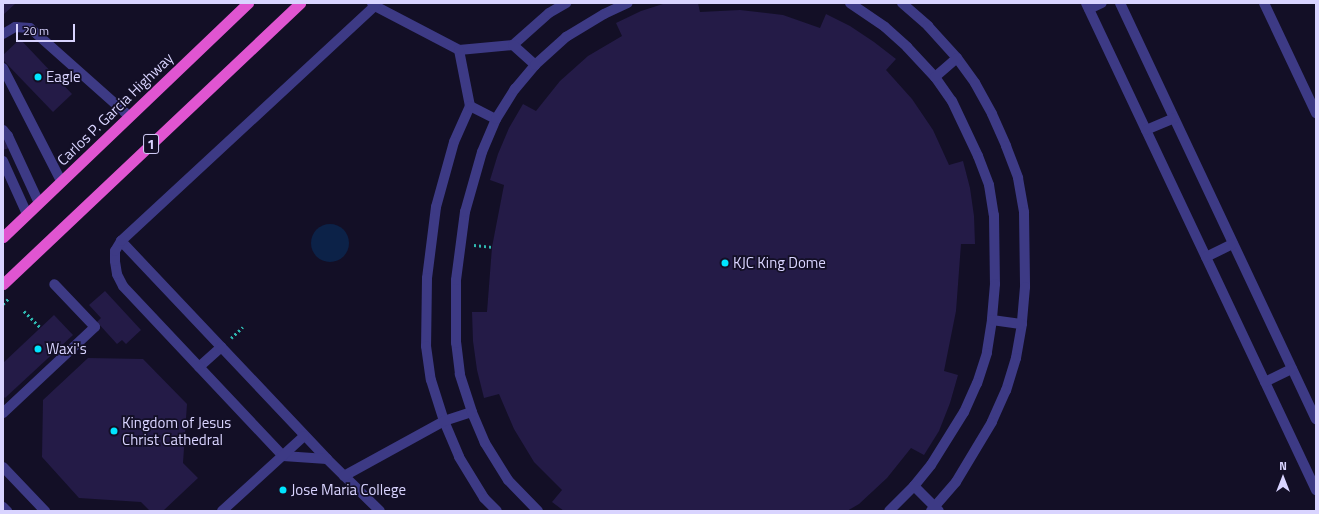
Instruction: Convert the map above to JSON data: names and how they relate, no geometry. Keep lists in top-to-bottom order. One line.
{"streets":{"highway":["Carlos P. Garcia Highway","1"]},"places":["Eagle","KJC King Dome","Waxi's","Kingdom of Jesus Christ Cathedral","Jose Maria College"],"scale_bar":"20 m","north":"top"}
